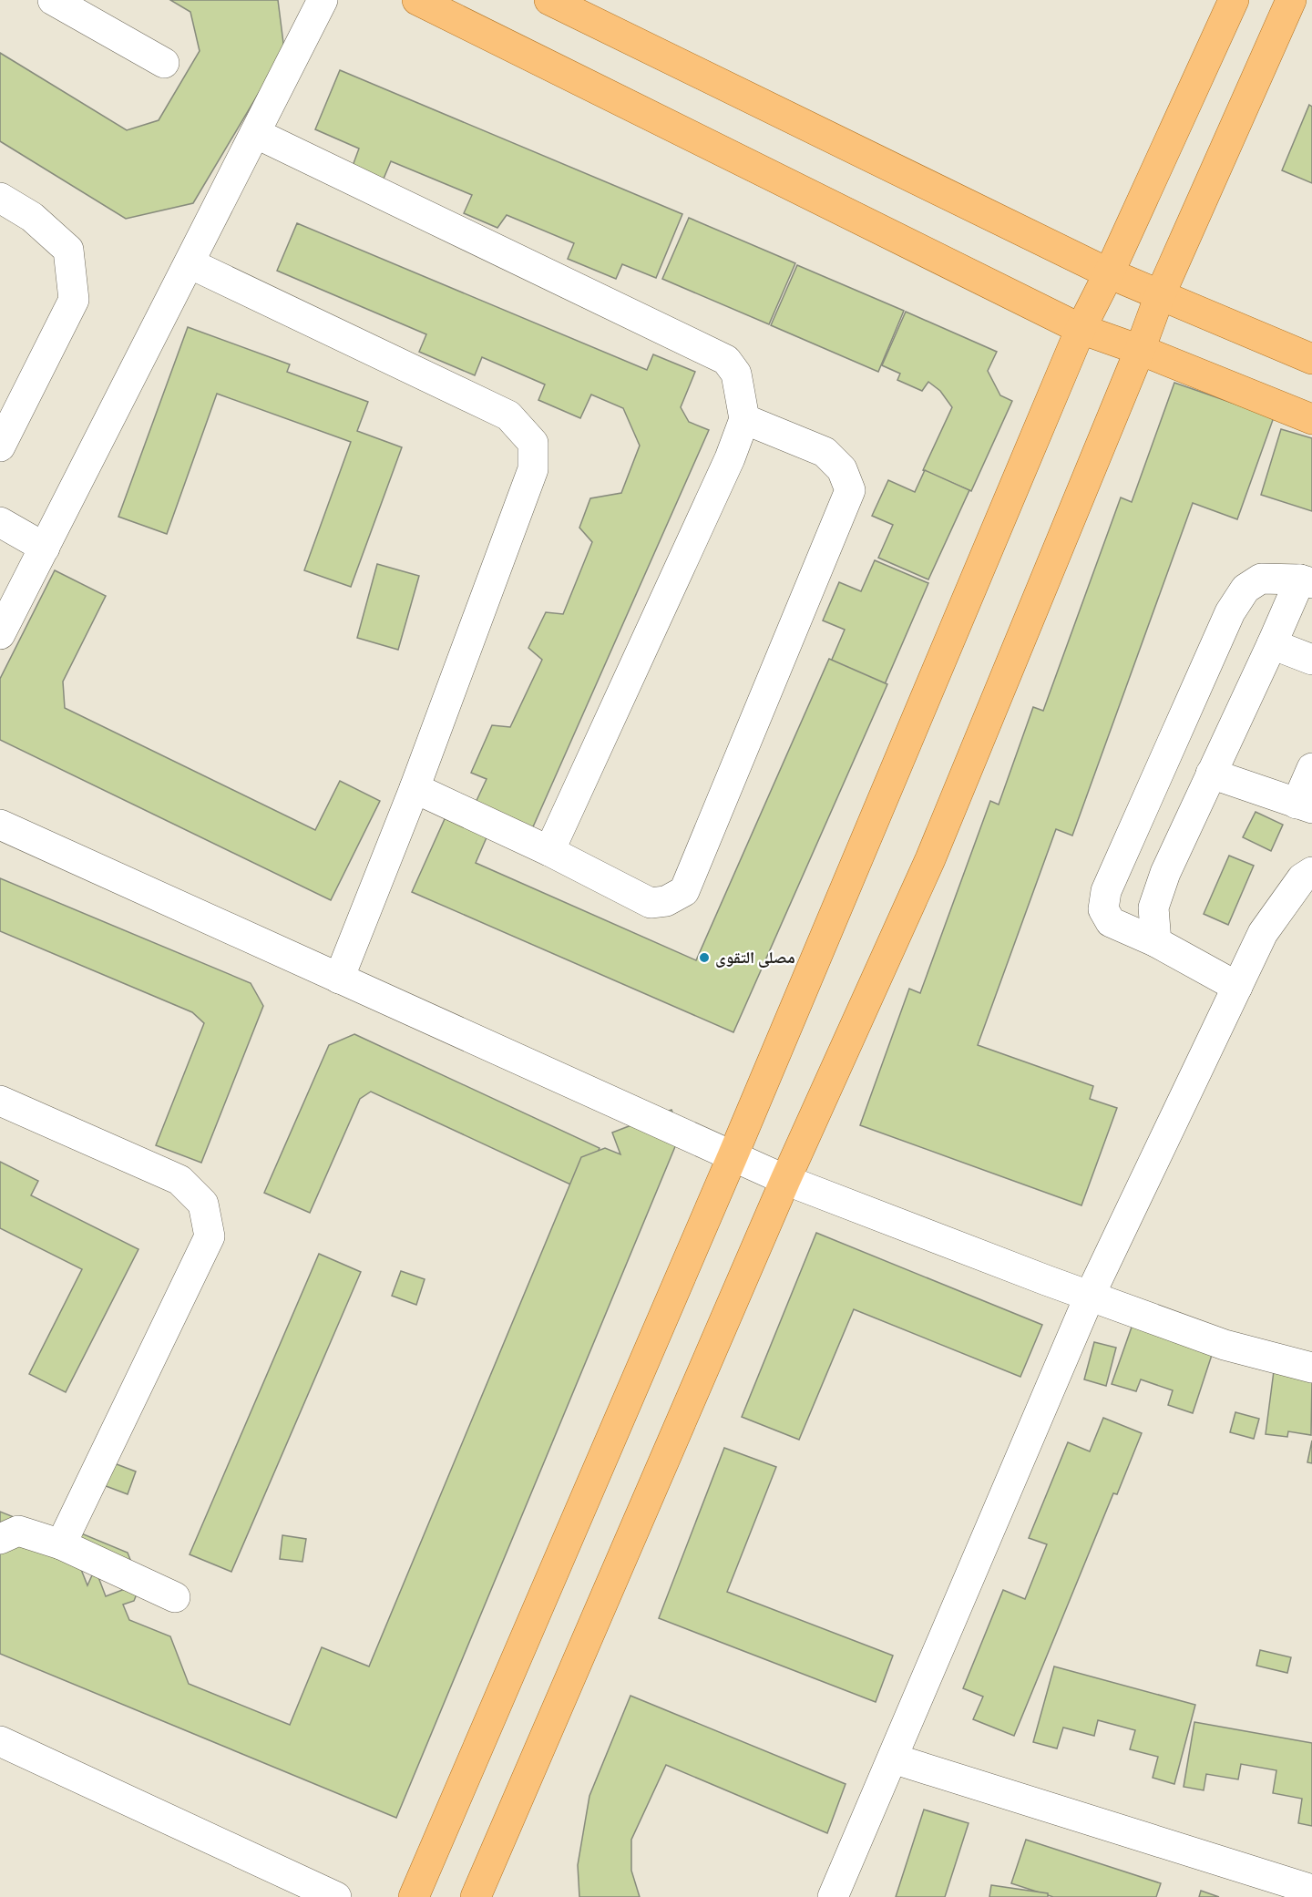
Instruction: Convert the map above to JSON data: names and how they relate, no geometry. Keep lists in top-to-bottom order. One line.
{"places":["مصلى التقوى"]}
